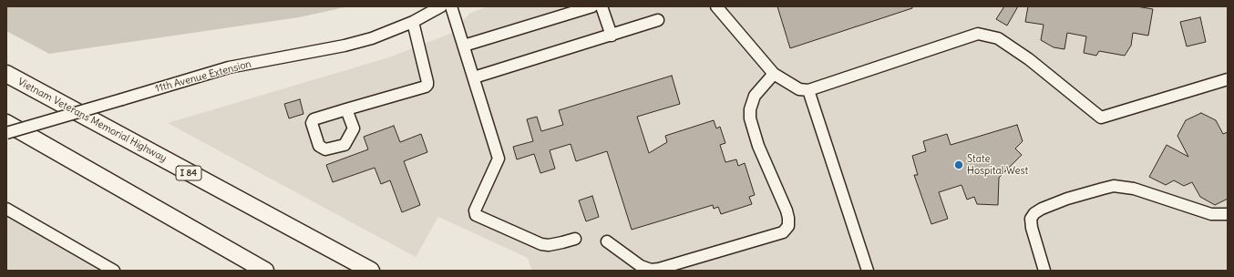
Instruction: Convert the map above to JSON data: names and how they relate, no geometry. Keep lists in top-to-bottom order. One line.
{"streets":{"highway":["Vietnam Veterans Memorial Highway","I 84"],"street":["11th Avenue Extension"]},"places":["State Hospital West"]}
